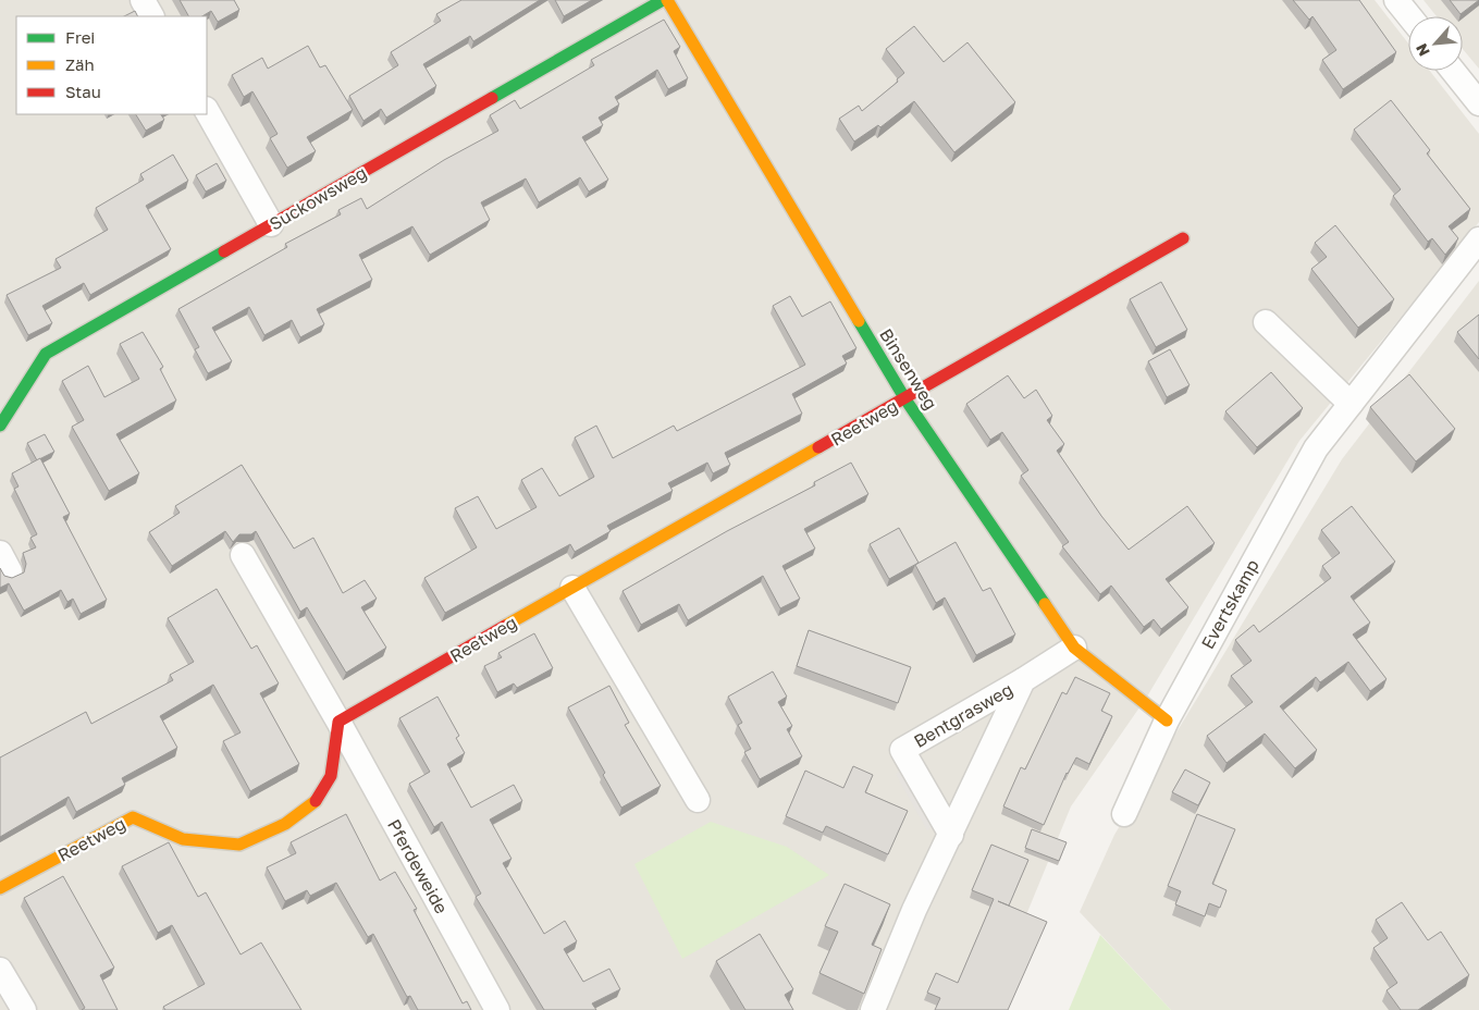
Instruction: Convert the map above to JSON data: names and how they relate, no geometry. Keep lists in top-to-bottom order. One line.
{"streets":{"street":["Suckowsweg","Binsenweg","Reetweg","Evertskamp","Bentgrasweg","Pferdeweide"]},"crossings":[["Suckowsweg","Binsenweg"],["Binsenweg","Reetweg"],["Binsenweg","Evertskamp"],["Binsenweg","Bentgrasweg"],["Reetweg","Pferdeweide"]],"legend":["Frei","Zäh","Stau"],"north":"bottom left"}
